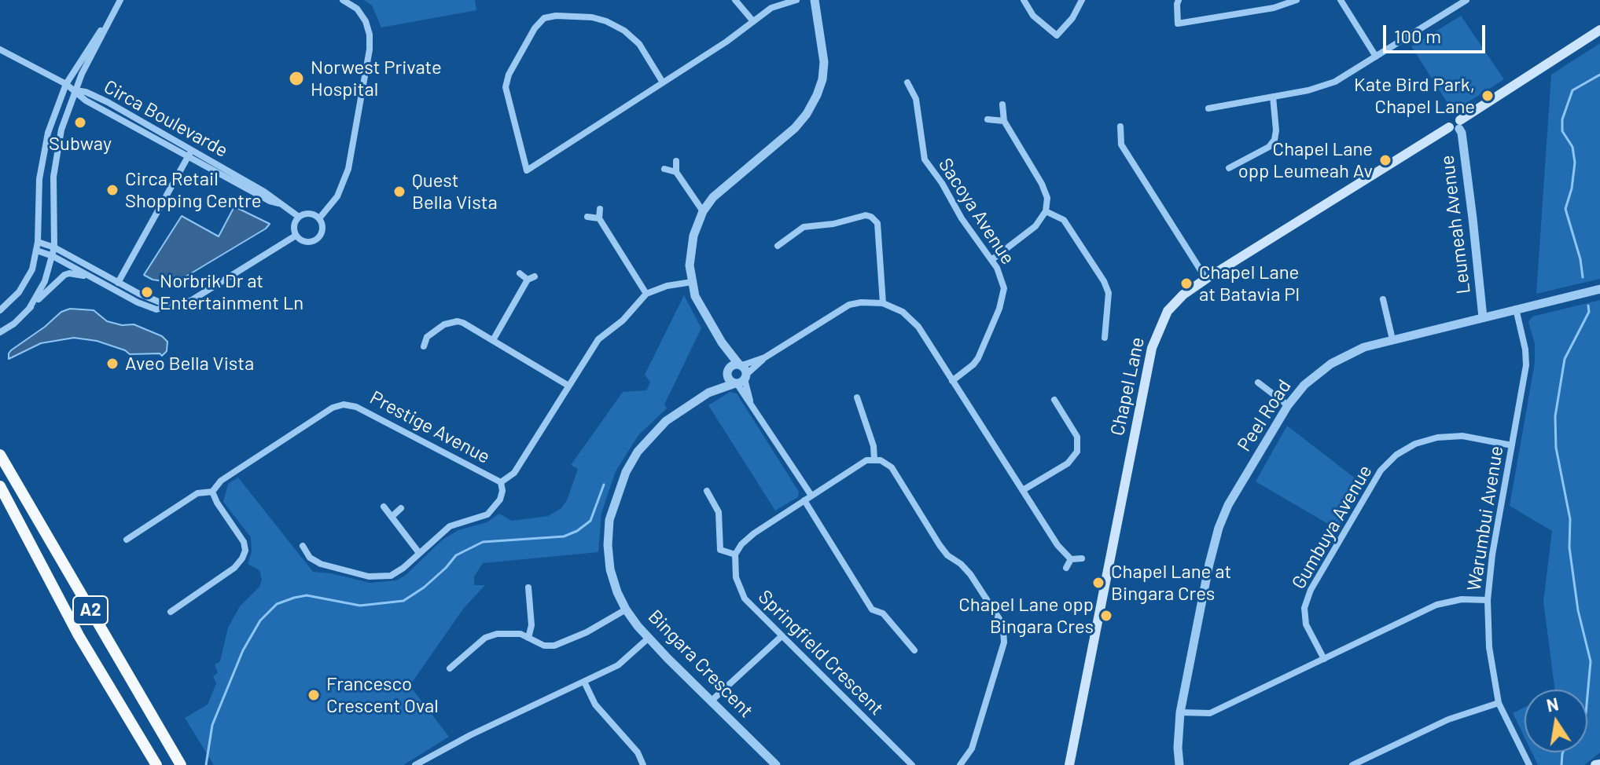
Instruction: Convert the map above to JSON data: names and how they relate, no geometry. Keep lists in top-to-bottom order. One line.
{"streets":{"highway":["A2"],"main road":["Chapel Lane"],"street":["Circa Boulevarde","Sacoya Avenue","Leumeah Avenue","Peel Road","Prestige Avenue","Warumbui Avenue","Gumbuya Avenue","Springfield Crescent","Bingara Crescent"]},"crossings":[["Leumeah Avenue","Chapel Lane"],["Leumeah Avenue","Peel Road"],["Peel Road","Warumbui Avenue"],["Warumbui Avenue","Gumbuya Avenue"]],"places":["Norwest Private Hospital","Kate Bird Park, Chapel Lane","Subway","Chapel Lane opp Leumeah Av","Circa Retail Shopping Centre","Quest Bella Vista","Chapel Lane at Batavia Pl","Norbrik Dr at Entertainment Ln","Aveo Bella Vista","Chapel Lane at Bingara Cres","Chapel Lane opp Bingara Cres","Francesco Crescent Oval"],"scale_bar":"100 m","north":"top"}
